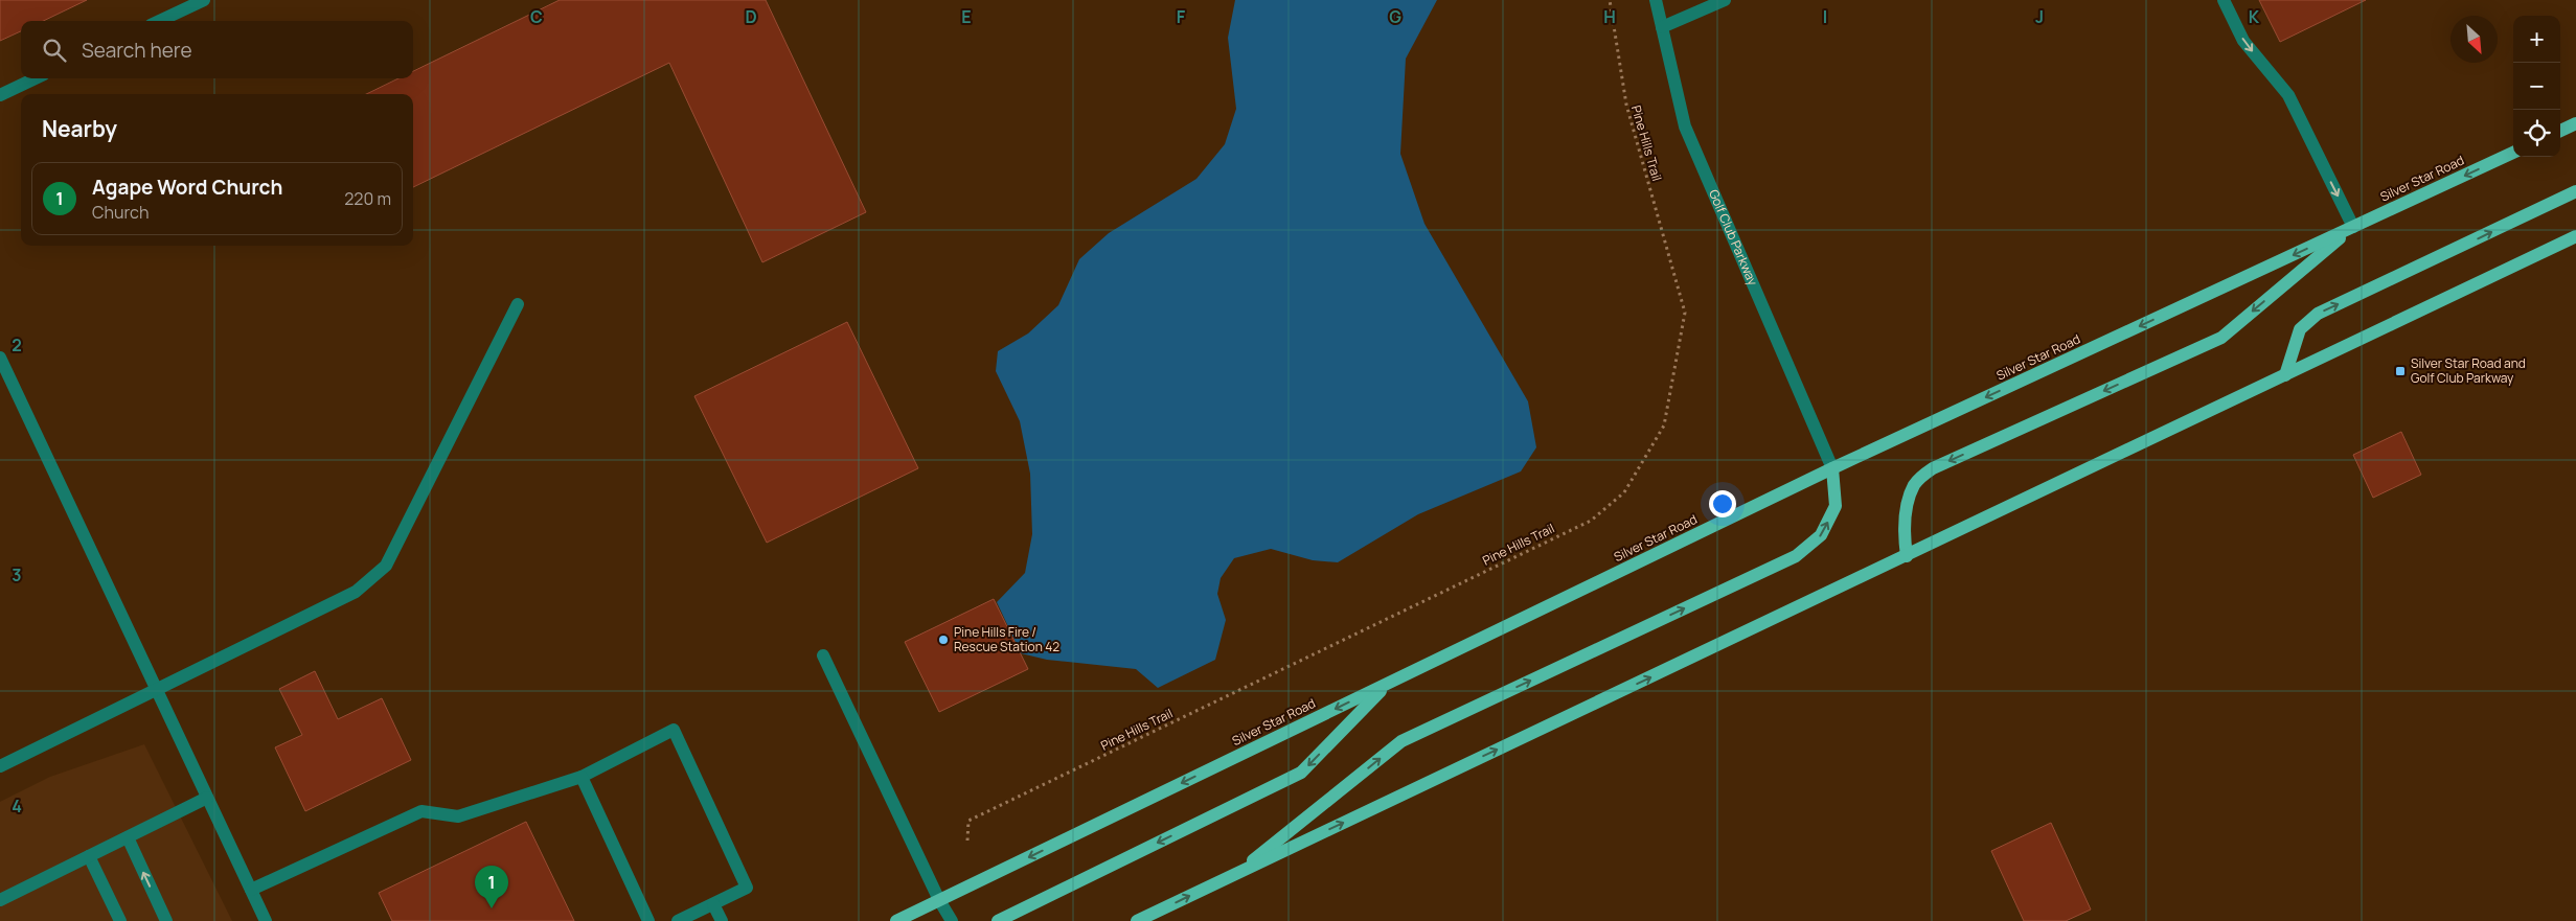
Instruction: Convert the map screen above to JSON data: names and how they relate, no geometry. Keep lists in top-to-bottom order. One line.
{"streets":{"main road":["Silver Star Road"],"street":["Golf Club Parkway"],"path":["Pine Hills Trail"]},"crossings":[["Silver Star Road","Golf Club Parkway"]],"places":{"transit":["Silver Star Road and Golf Club Parkway"],"other":["Pine Hills Fire / Rescue Station 42"]},"north":"bottom right","page":{"map_buttons":["+","−"],"search":"Search here","heading":"Nearby","list":[{"mark":"1","name":"Agape Word Church","note":"Church","value":"220 m"}],"pins":"1"},"grid":{"columns":["C","D","E","F","G","H","I","J","K"],"rows":["2","3","4"]}}
